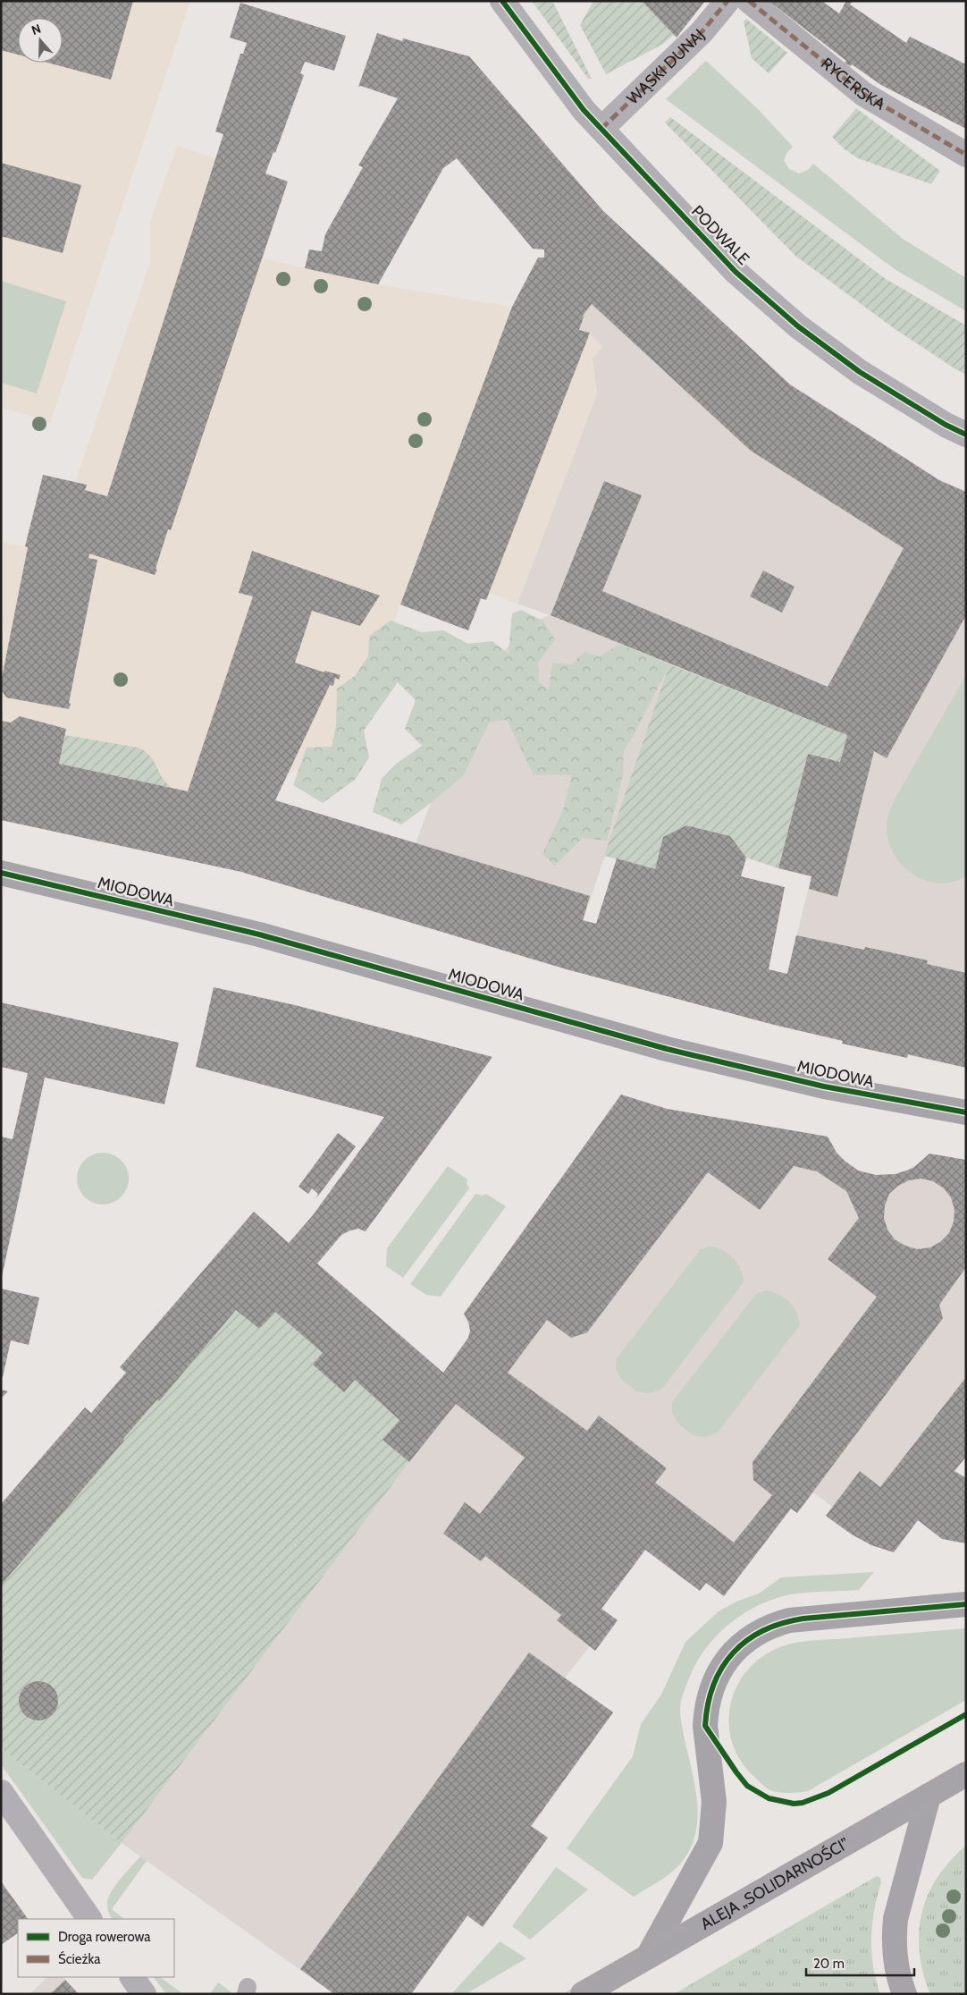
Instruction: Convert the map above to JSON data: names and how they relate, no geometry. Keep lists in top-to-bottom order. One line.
{"streets":{"main road":["MIODOWA","ALEJA „SOLIDARNOŚCI”"],"street":["WĄSKI DUNAJ","RYCERSKA","PODWALE"]},"crossings":[["WĄSKI DUNAJ","PODWALE"]],"legend":["Droga rowerowa","Ścieżka"],"scale_bar":"20 m","north":"top"}
